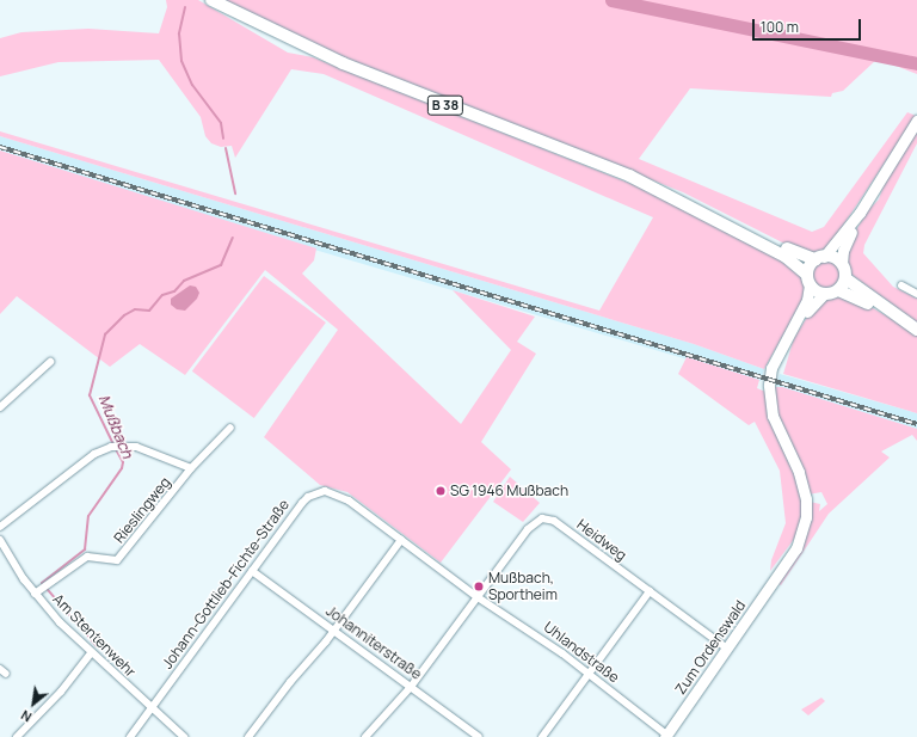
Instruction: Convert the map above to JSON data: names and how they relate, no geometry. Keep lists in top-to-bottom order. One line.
{"streets":{"main road":["B 38"],"street":["Rieslingweg","Heidweg","Johann-Gottlieb-Fichte-Straße","Am Stentenwehr","Johanniterstraße","Zum Ordenswald","Uhlandstraße"]},"crossings":[["B 38","Zum Ordenswald"],["Rieslingweg","Am Stentenwehr"],["Heidweg","Johann-Gottlieb-Fichte-Straße"],["Heidweg","Johanniterstraße"],["Heidweg","Zum Ordenswald"],["Heidweg","Uhlandstraße"],["Johann-Gottlieb-Fichte-Straße","Am Stentenwehr"],["Johann-Gottlieb-Fichte-Straße","Johanniterstraße"],["Johann-Gottlieb-Fichte-Straße","Uhlandstraße"],["Zum Ordenswald","Uhlandstraße"]],"water":["Mußbach"],"places":["SG 1946 Mußbach","Mußbach, Sportheim"],"scale_bar":"100 m","north":"bottom left"}
